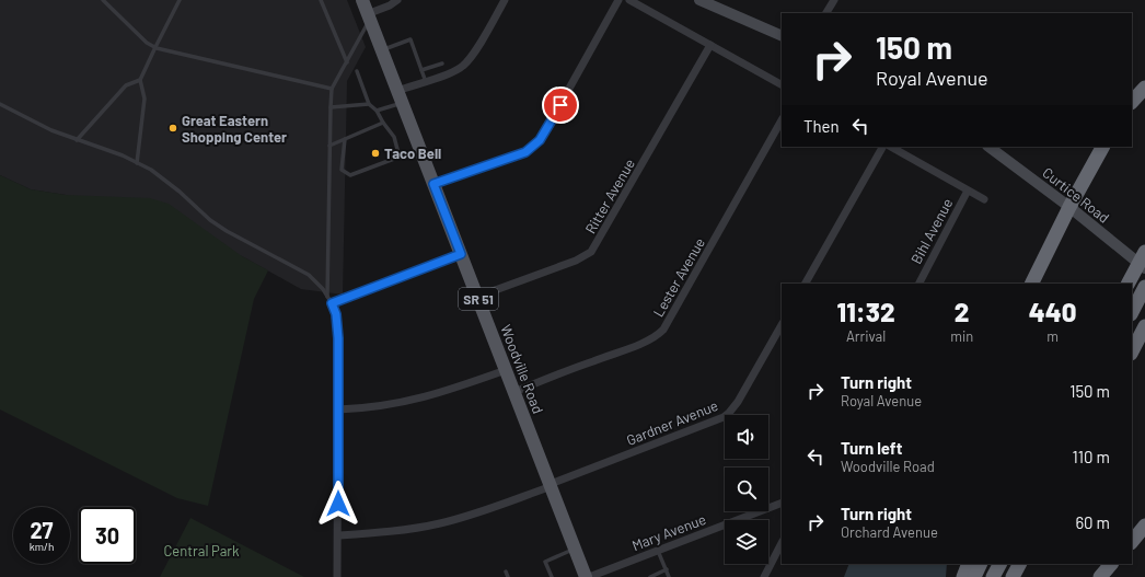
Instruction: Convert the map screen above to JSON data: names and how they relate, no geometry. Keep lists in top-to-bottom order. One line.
{"streets":{"main road":["SR 51","Woodville Road"],"street":["Curtice Road","Ritter Avenue","Bihl Avenue","Lester Avenue","Gardner Avenue","Mary Avenue"]},"crossings":[["Ritter Avenue","Woodville Road"],["Lester Avenue","Woodville Road"],["Woodville Road","Gardner Avenue"],["Woodville Road","Mary Avenue"]],"parks":["Central Park"],"places":["Great Eastern Shopping Center","Taco Bell"],"page":{"turn":["150 m","Royal Avenue"],"then":"Then","eta":["11:32","Arrival","2","min","440","m"],"list":[{"name":"Turn right","note":"Royal Avenue","value":"150 m"},{"name":"Turn left","note":"Woodville Road","value":"110 m"},{"name":"Turn right","note":"Orchard Avenue","value":"60 m"}],"speed":"27 km/h","limit":"30"}}
